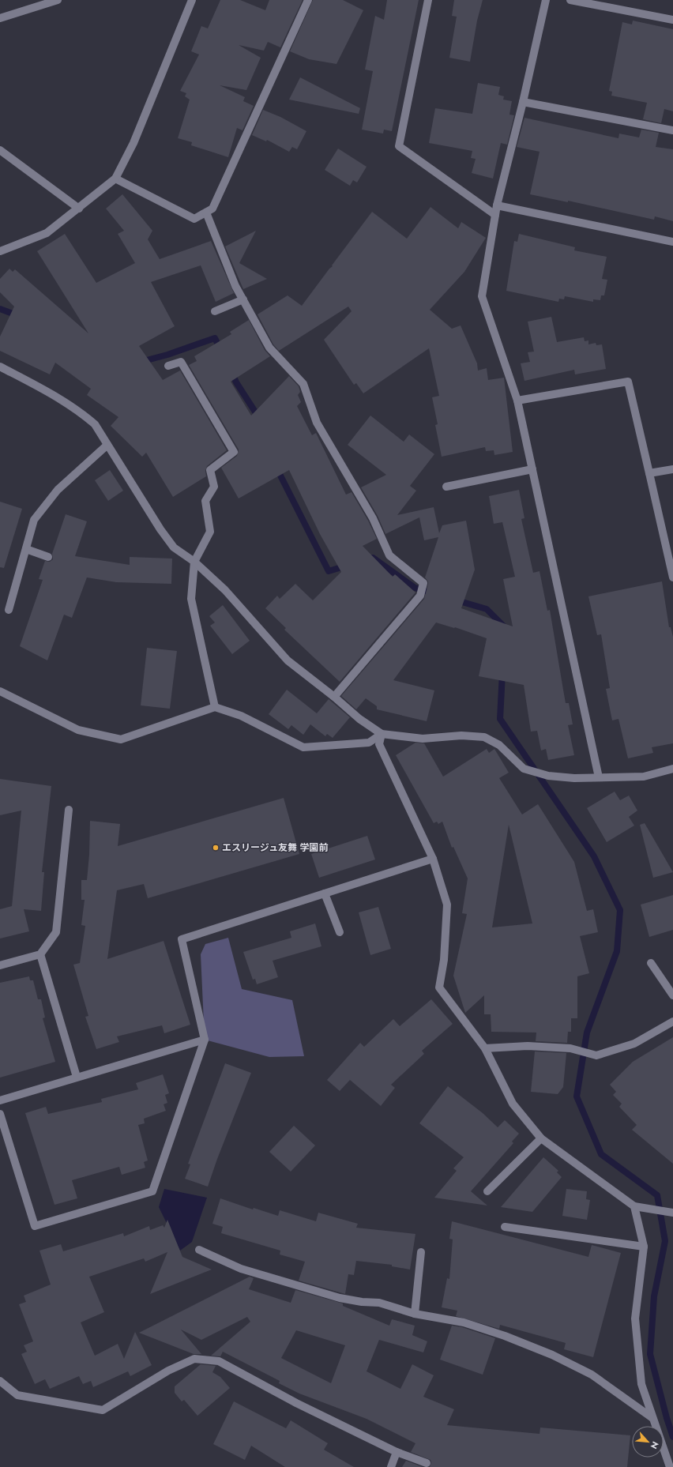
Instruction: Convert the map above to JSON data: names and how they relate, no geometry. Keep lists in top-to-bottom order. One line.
{"places":["エスリージュ友舞 学園前"],"north":"bottom right"}
